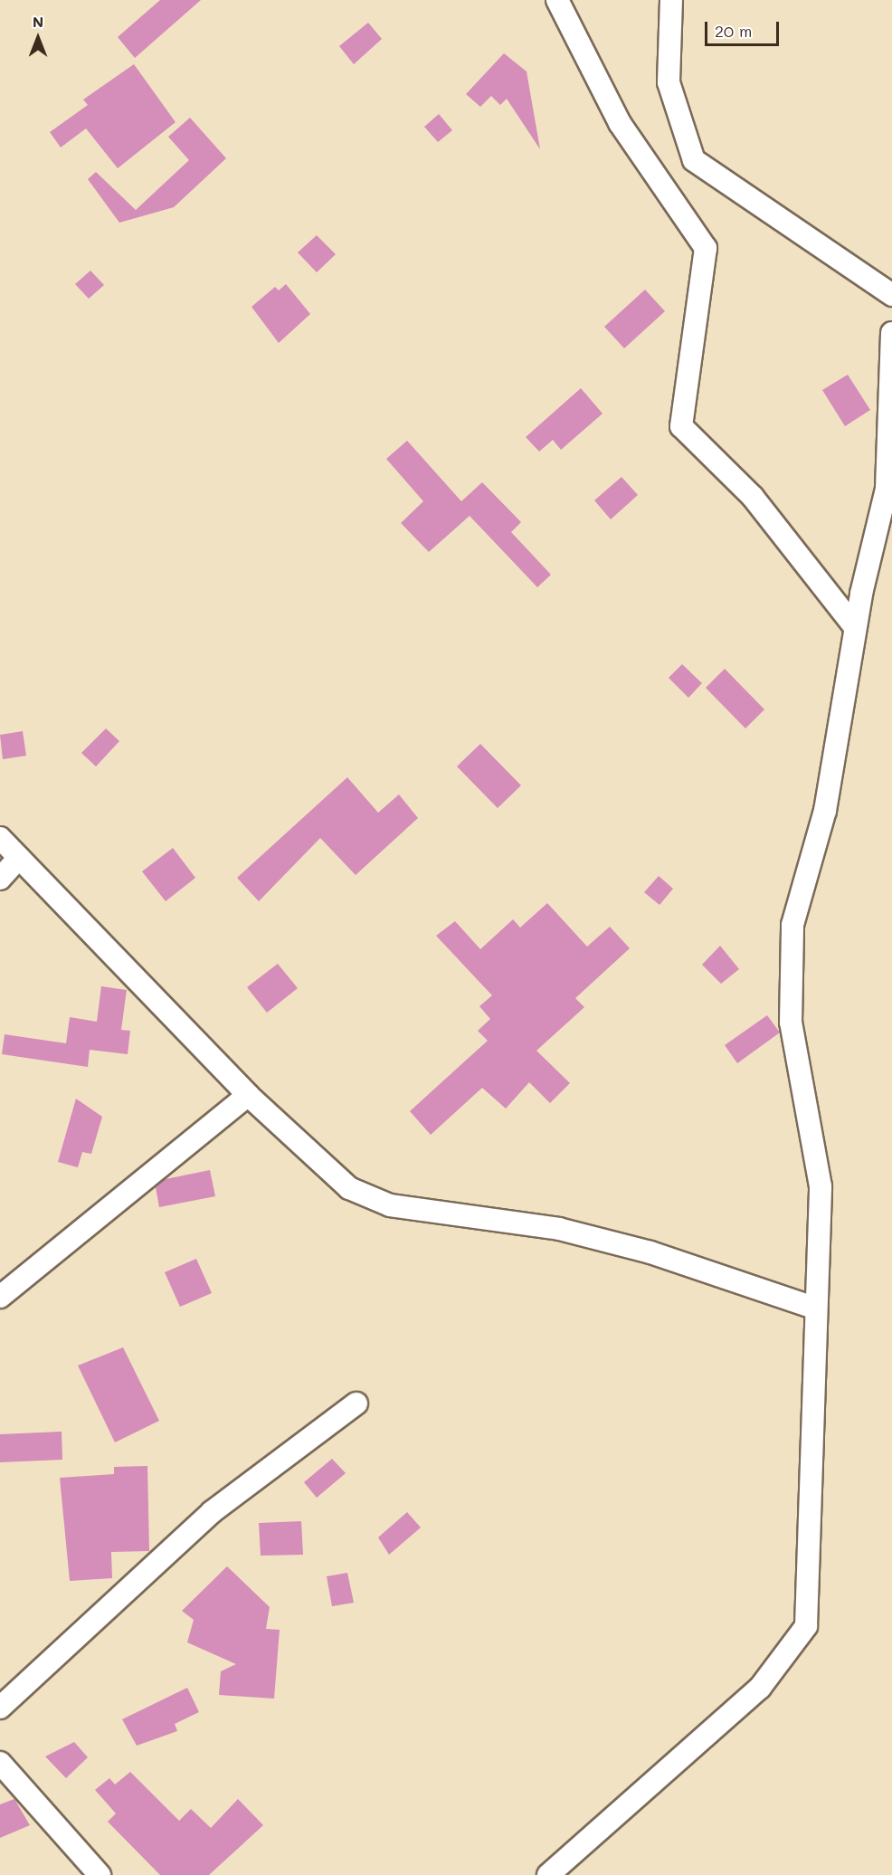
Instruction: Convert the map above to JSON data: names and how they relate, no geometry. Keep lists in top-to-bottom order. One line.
{"scale_bar":"20 m","north":"top"}
